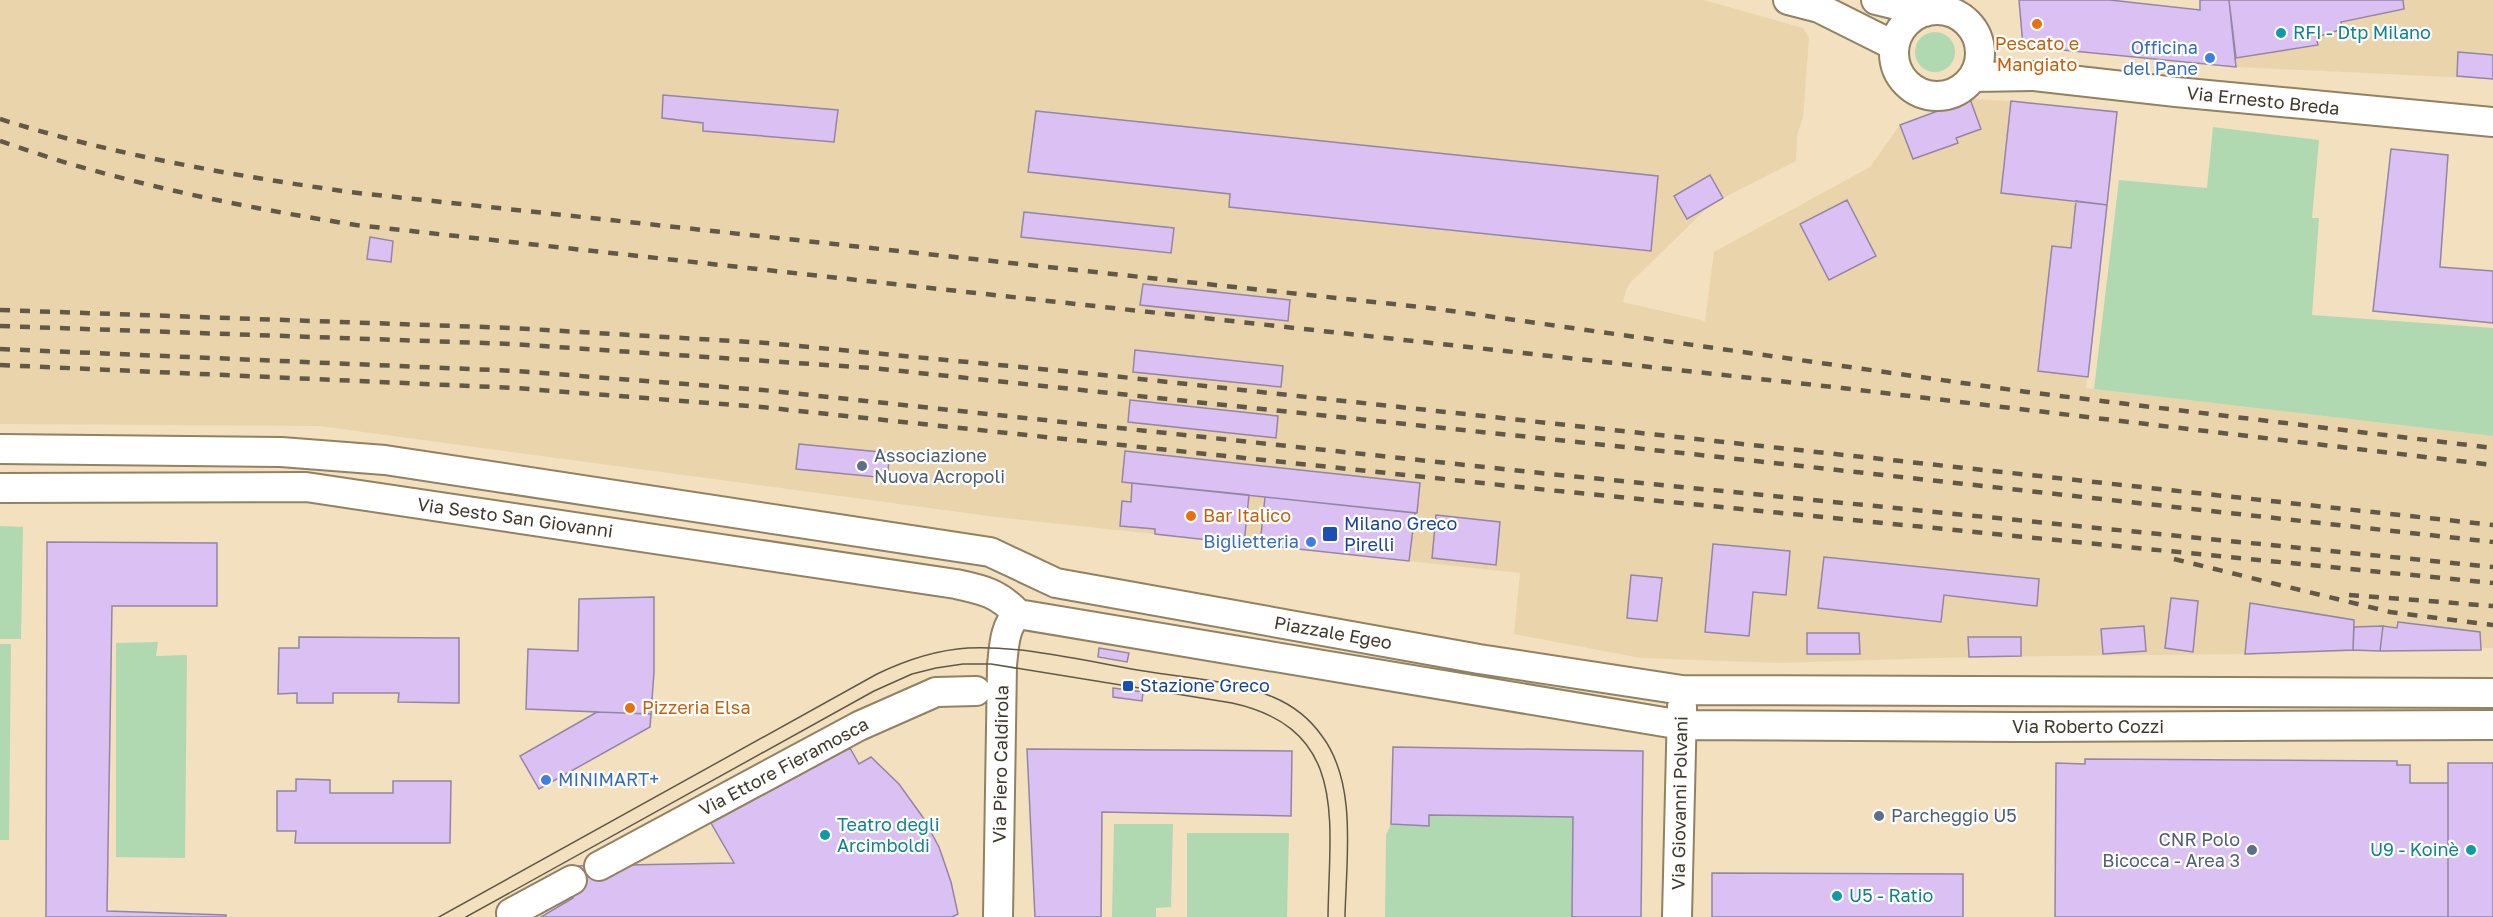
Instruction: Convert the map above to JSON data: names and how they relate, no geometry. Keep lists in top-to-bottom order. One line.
{"streets":{"street":["Via Ernesto Breda","Via Sesto San Giovanni","Piazzale Egeo","Via Roberto Cozzi","Via Piero Caldirola","Via Ettore Fieramosca","Via Giovanni Polvani"]},"crossings":[["Via Sesto San Giovanni","Piazzale Egeo"],["Via Sesto San Giovanni","Via Piero Caldirola"],["Piazzale Egeo","Via Roberto Cozzi"],["Piazzale Egeo","Via Piero Caldirola"],["Piazzale Egeo","Via Giovanni Polvani"],["Via Roberto Cozzi","Via Giovanni Polvani"]],"places":{"other":["Pescato e Mangiato","RFI - Dtp Milano","Officina del Pane","Associazione Nuova Acropoli","Bar Italico","Biglietteria","Pizzeria Elsa","MINIMART+","Parcheggio U5","Teatro degli Arcimboldi","CNR Polo Bicocca - Area 3","U9 - Koinè","U5 - Ratio"],"transit":["Milano Greco Pirelli","Stazione Greco"]}}
